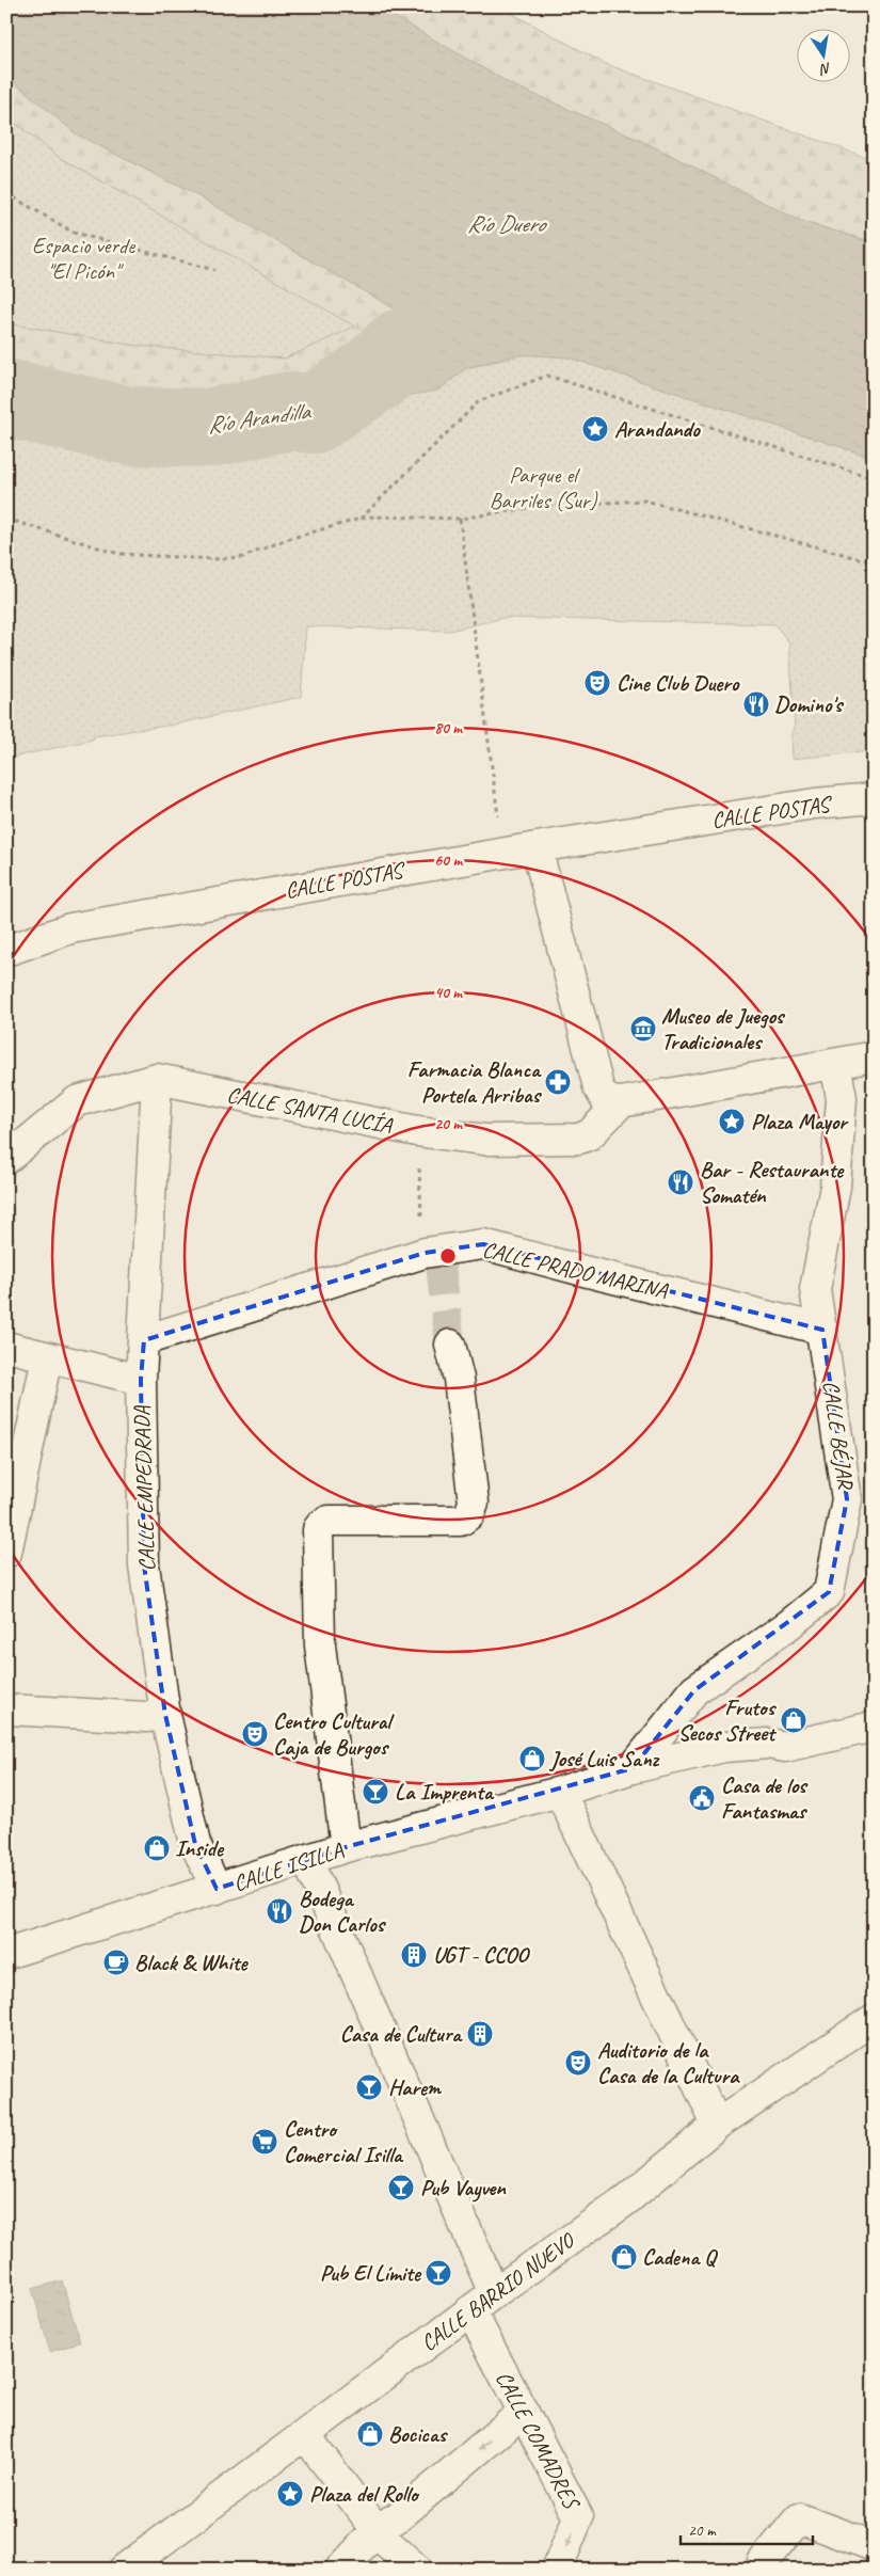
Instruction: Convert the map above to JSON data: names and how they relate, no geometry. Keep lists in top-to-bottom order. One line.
{"streets":{"street":["CALLE POSTAS","CALLE SANTA LUCÍA","CALLE PRADO MARINA","CALLE BÉJAR","CALLE EMPEDRADA","CALLE ISILLA","CALLE BARRIO NUEVO","CALLE COMADRES"]},"crossings":[["CALLE SANTA LUCÍA","CALLE EMPEDRADA"],["CALLE PRADO MARINA","CALLE BÉJAR"],["CALLE PRADO MARINA","CALLE EMPEDRADA"],["CALLE BÉJAR","CALLE ISILLA"],["CALLE EMPEDRADA","CALLE ISILLA"],["CALLE BARRIO NUEVO","CALLE COMADRES"]],"one_way":["CALLE COMADRES"],"water":["Río Duero","Río Arandilla"],"parks":["Espacio verde \"El Picón\"","Parque el Barriles (Sur)"],"places":{"place":["Arandando","Plaza Mayor","Plaza del Rollo"],"theatre":["Cine Club Duero","Centro Cultural Caja de Burgos","Auditorio de la Casa de la Cultura"],"restaurant":["Domino's","Bar - Restaurante Somatén","Bodega Don Carlos"],"museum":["Museo de Juegos Tradicionales"],"pharmacy":["Farmacia Blanca Portela Arribas"],"shop":["Frutos Secos Street","José Luis Sanz","Inside","Cadena Q","Bocicas"],"bar":["La Imprenta","Harem","Pub Vayven","Pub El Límite"],"public building":["Casa de los Fantasmas"],"building":["UGT - CCOO","Casa de Cultura"],"cafe":["Black & White"],"supermarket":["Centro Comercial Isilla"]},"scale_bar":"20 m","north":"bottom","rings":["80 m","60 m","40 m","20 m"]}
